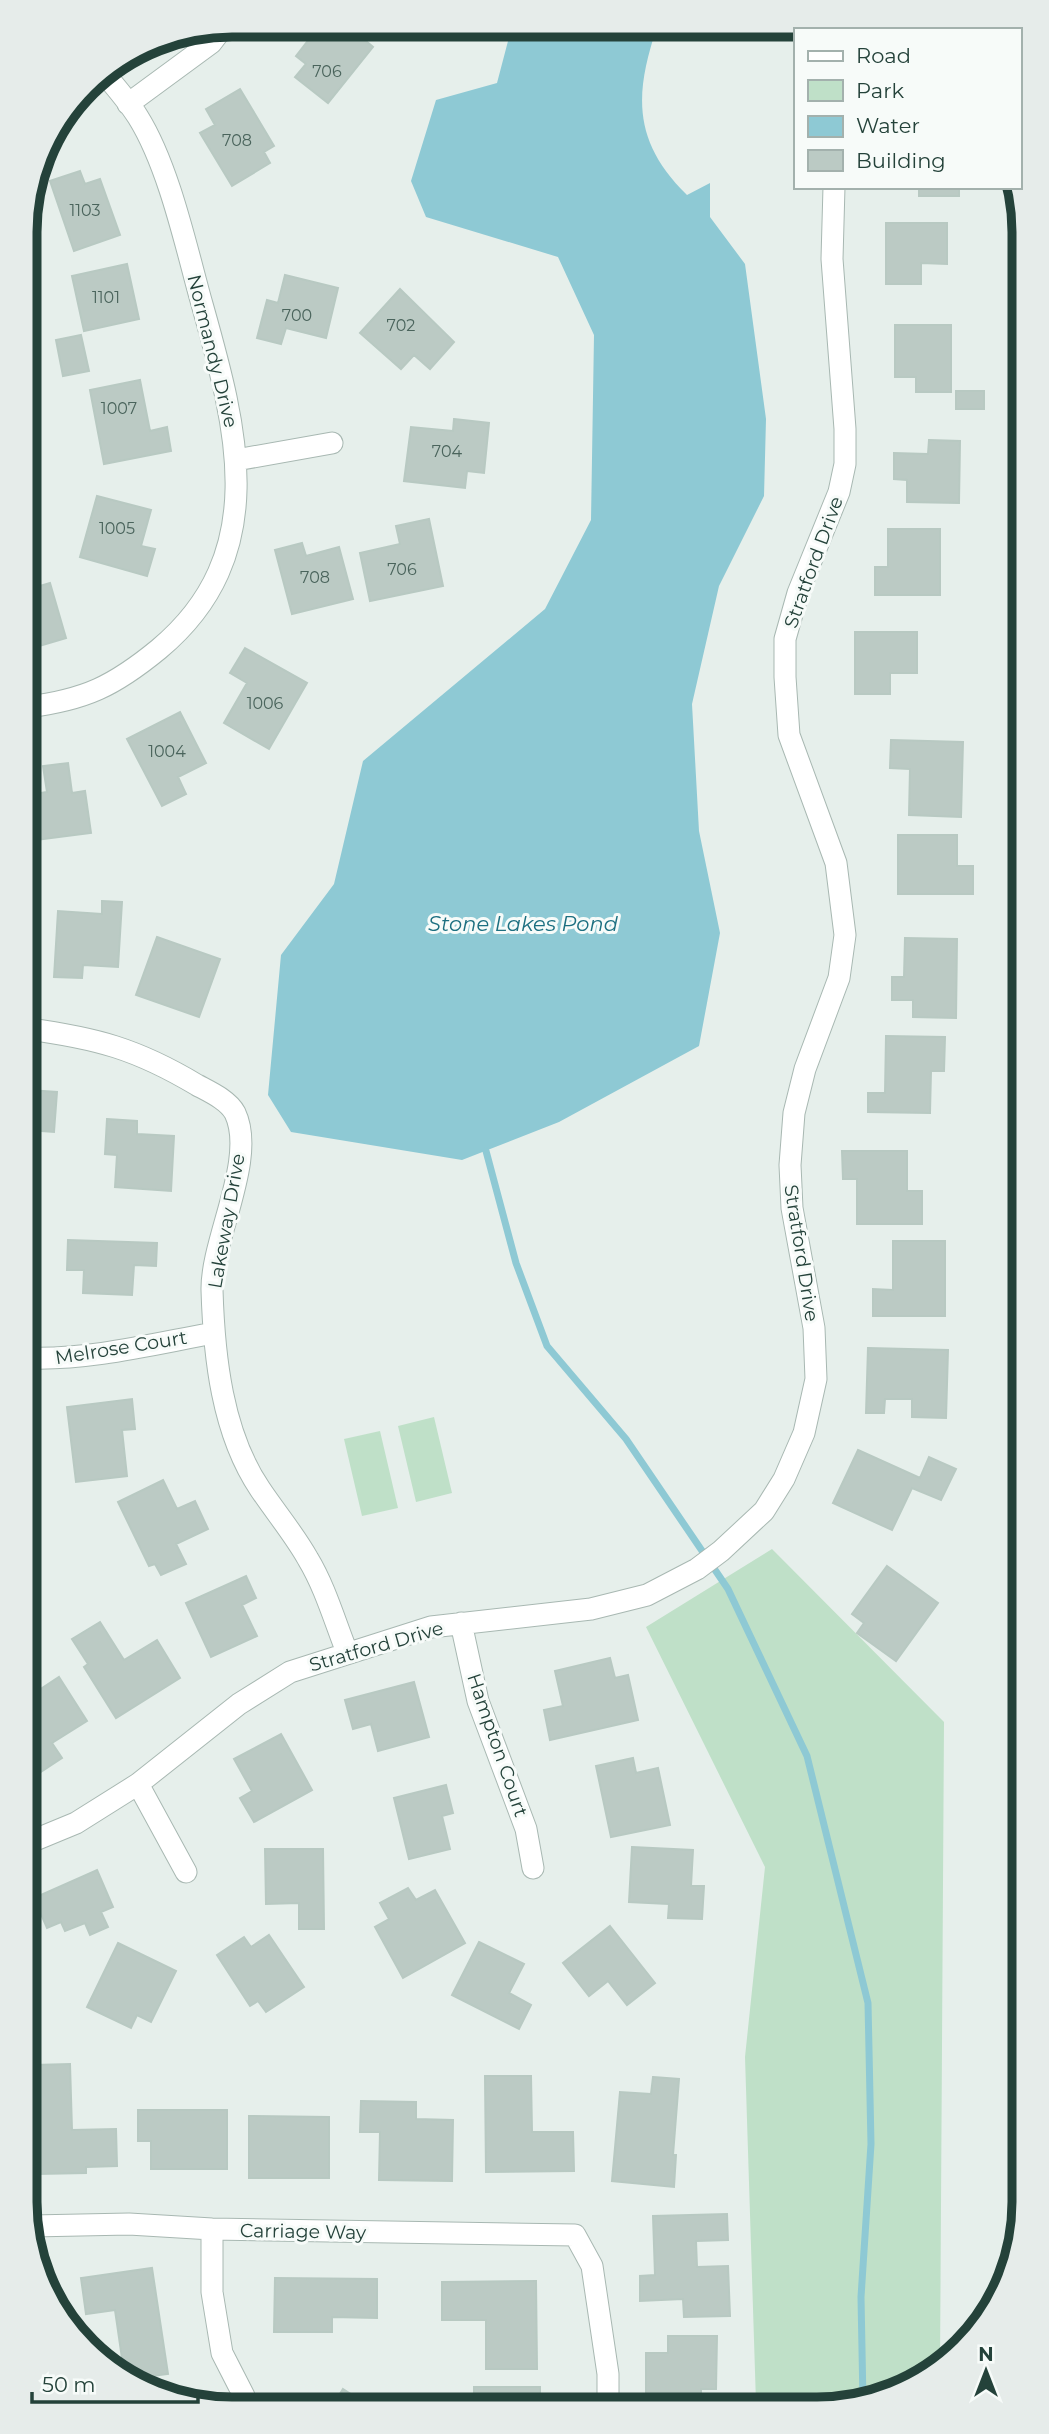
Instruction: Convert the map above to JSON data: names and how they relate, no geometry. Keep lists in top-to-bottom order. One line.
{"streets":{"street":["Normandy Drive","Stratford Drive","Lakeway Drive","Melrose Court","Hampton Court","Carriage Way"]},"crossings":[["Stratford Drive","Lakeway Drive"],["Stratford Drive","Hampton Court"],["Lakeway Drive","Melrose Court"]],"water":["Stone Lakes Pond"],"house_numbers":["706","708","1103","1101","700","702","1007","704","1005","706","708","1006","1004"],"legend":["Road","Park","Water","Building"],"scale_bar":"50 m","north":"top"}
